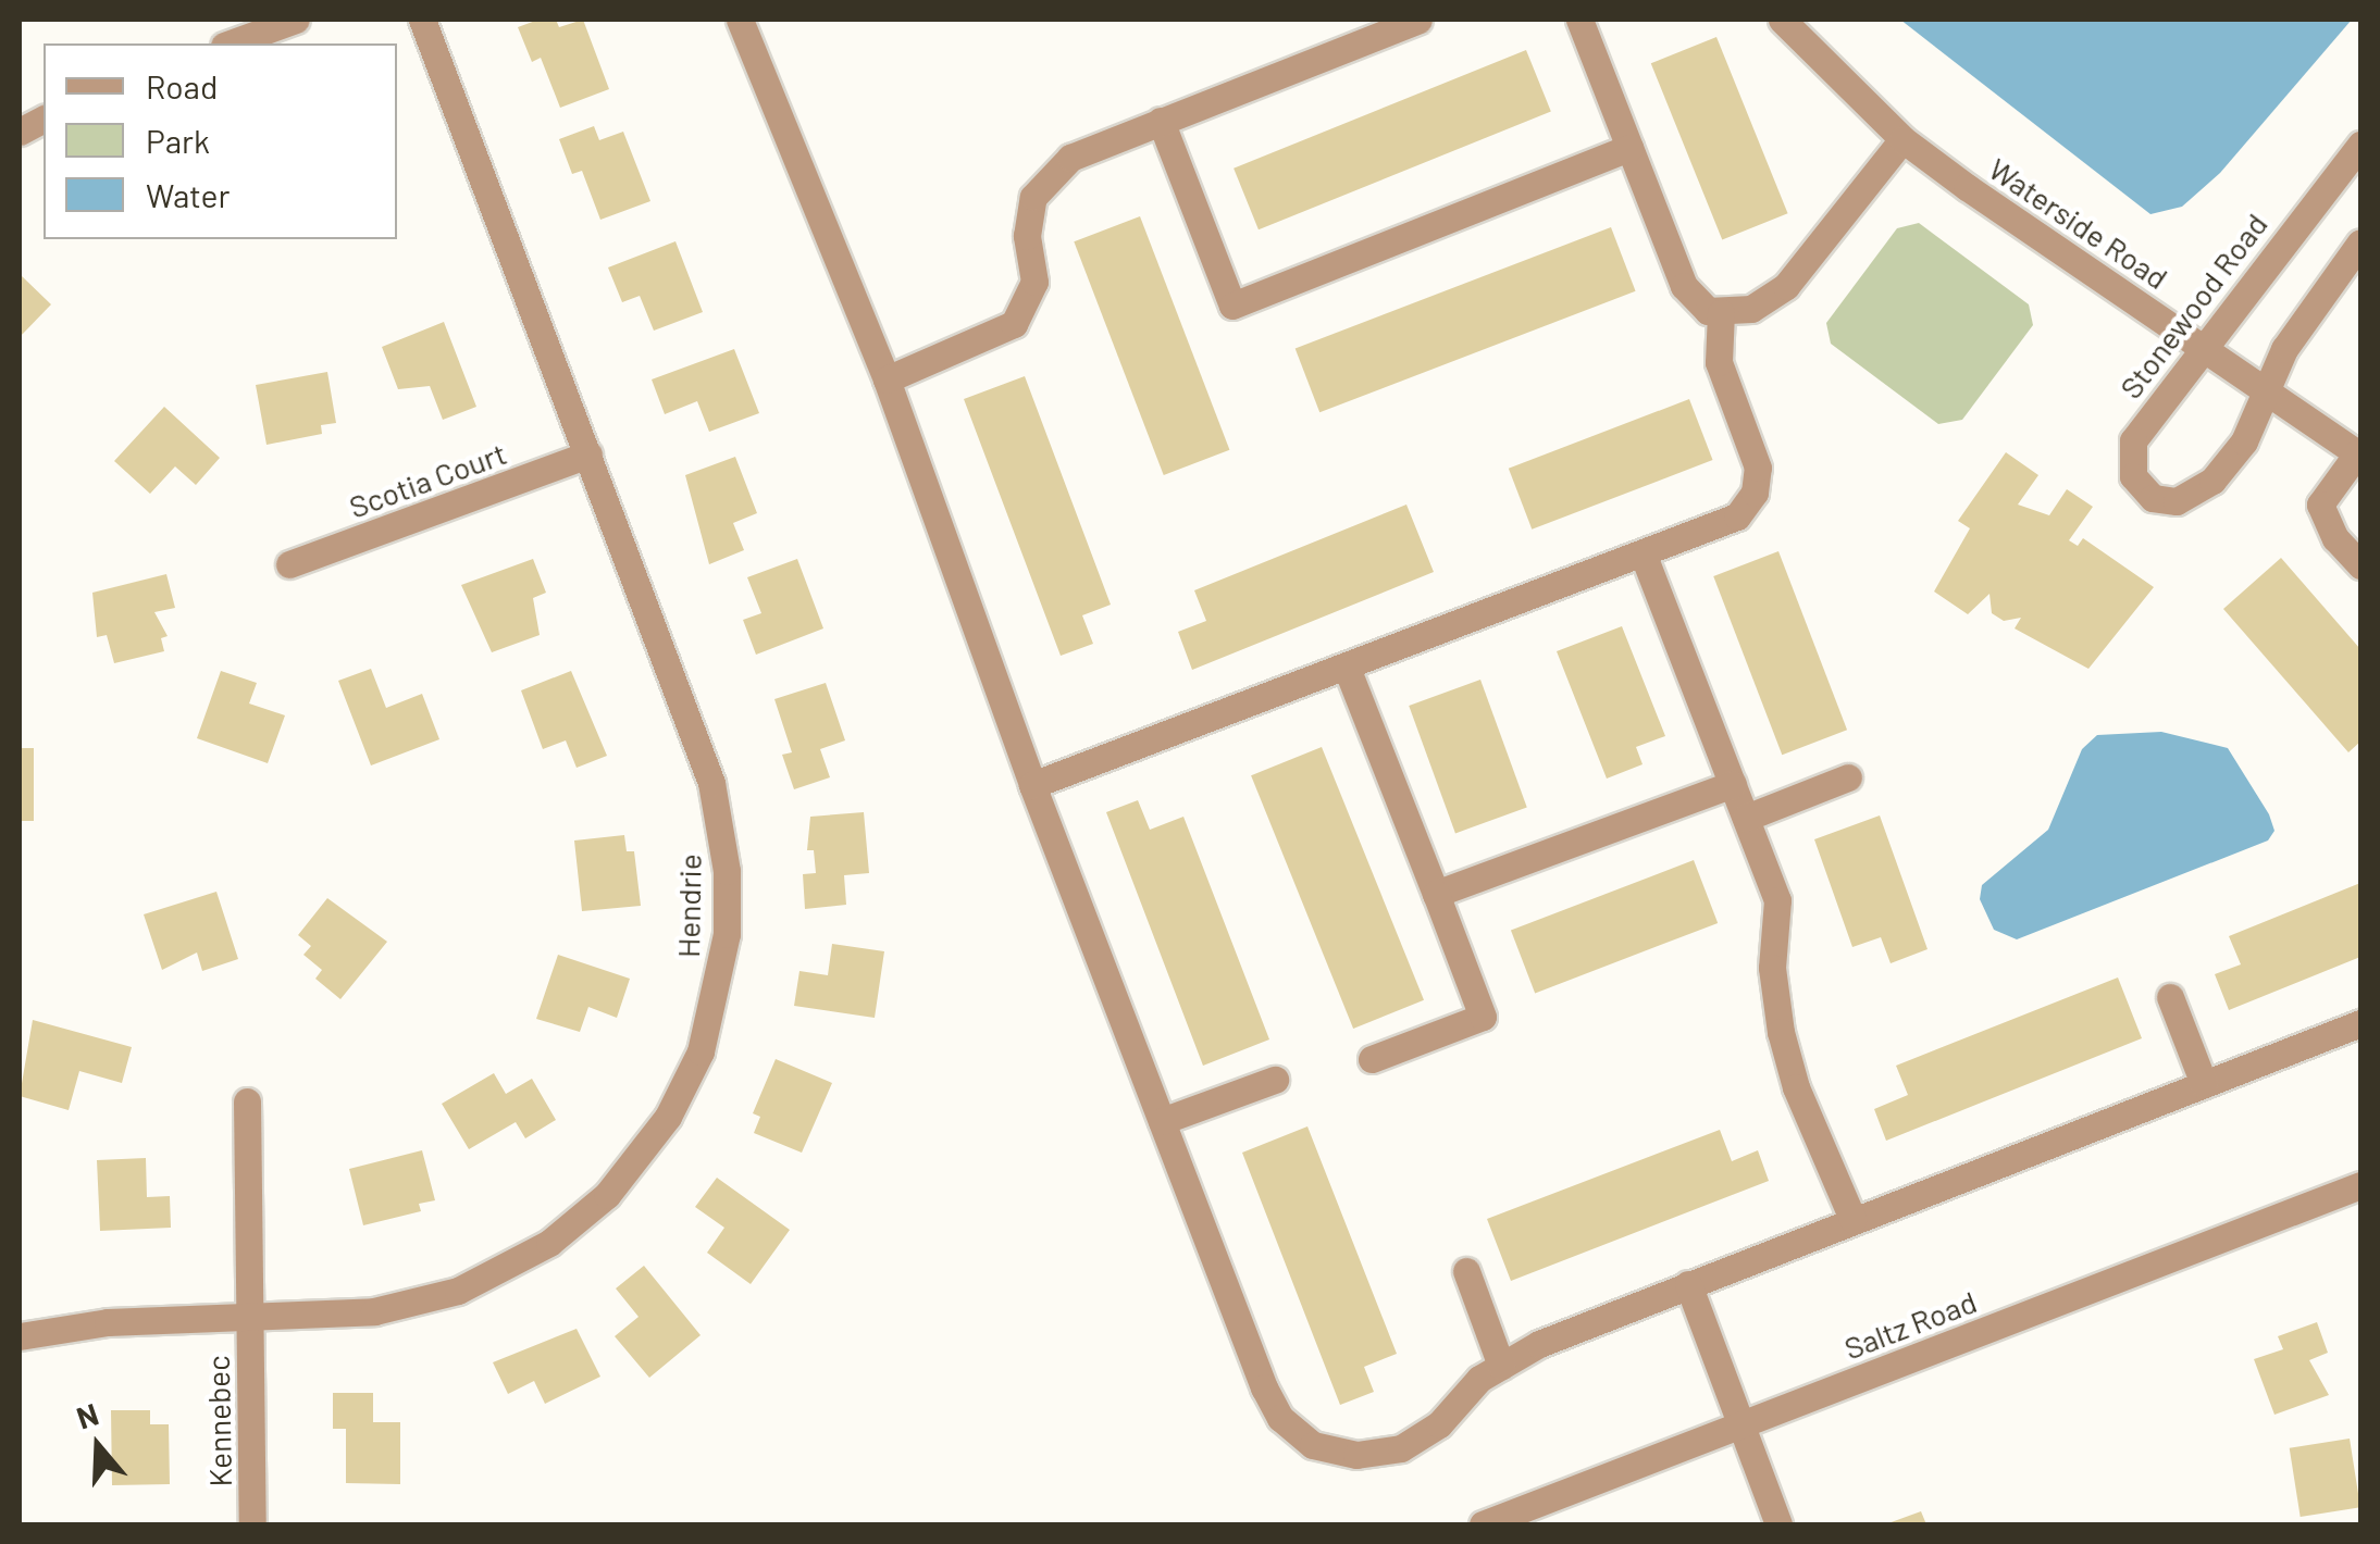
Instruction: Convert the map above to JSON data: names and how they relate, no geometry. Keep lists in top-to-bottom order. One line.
{"streets":{"street":["Waterside Road","Stonewood Road","Scotia Court","Hendrie","Saltz Road","Kennebec"]},"crossings":[["Waterside Road","Stonewood Road"],["Scotia Court","Hendrie"],["Hendrie","Kennebec"]],"legend":["Road","Park","Water"],"north":"top"}
